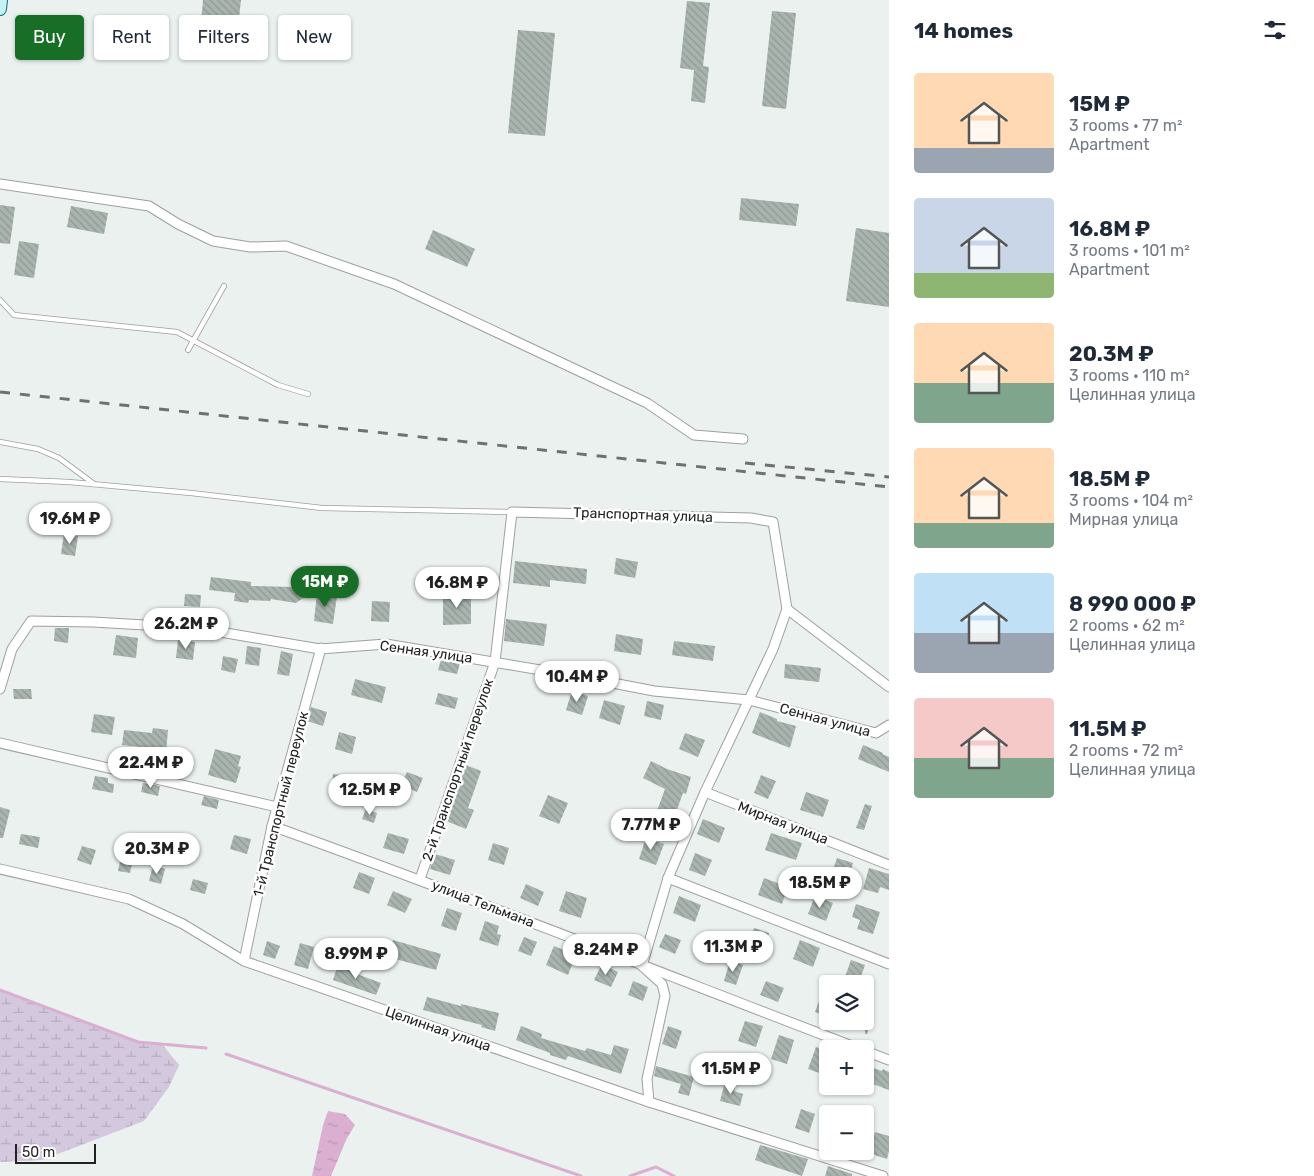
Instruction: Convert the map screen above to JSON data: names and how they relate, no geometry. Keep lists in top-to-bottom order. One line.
{"streets":{"street":["Транспортная улица","Сенная улица","2-й Транспортный переулок","1-й Транспортный переулок","Мирная улица","улица Тельмана","Целинная улица"]},"crossings":[["Транспортная улица","2-й Транспортный переулок"],["Сенная улица","2-й Транспортный переулок"],["Сенная улица","1-й Транспортный переулок"],["2-й Транспортный переулок","улица Тельмана"],["1-й Транспортный переулок","улица Тельмана"],["1-й Транспортный переулок","Целинная улица"]],"scale_bar":"50 m","page":{"heading":"14 homes","chip":["Buy","Rent","Filters","New"],"list":[{"name":"15M ₽","note":"3 rooms · 77 m² · Apartment"},{"name":"16.8M ₽","note":"3 rooms · 101 m² · Apartment"},{"name":"20.3M ₽","note":"3 rooms · 110 m² · Целинная улица"},{"name":"18.5M ₽","note":"3 rooms · 104 m² · Мирная улица"},{"name":"8 990 000 ₽","note":"2 rooms · 62 m² · Целинная улица"},{"name":"11.5M ₽","note":"2 rooms · 72 m² · Целинная улица"}],"price":["19.6M ₽","15M ₽","16.8M ₽","26.2M ₽","10.4M ₽","22.4M ₽","12.5M ₽","7.77M ₽","20.3M ₽","18.5M ₽","11.3M ₽","8.24M ₽","8.99M ₽","11.5M ₽"],"map_buttons":["+","−"],"scale":"50 m"}}
